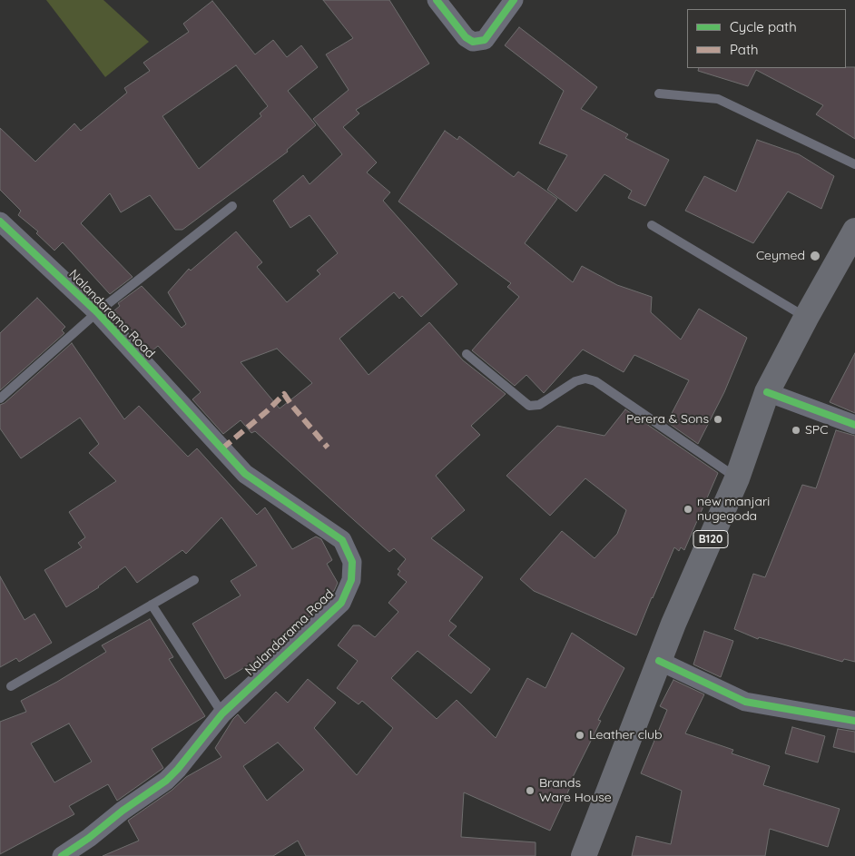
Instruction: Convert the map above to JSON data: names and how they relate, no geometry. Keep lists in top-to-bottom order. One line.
{"streets":{"main road":["B120"],"street":["Nalandarama Road"]},"places":["Ceymed","Perera & Sons","SPC","new manjari nugegoda","Leather club","Brands Ware House"],"legend":["Cycle path","Path"]}
